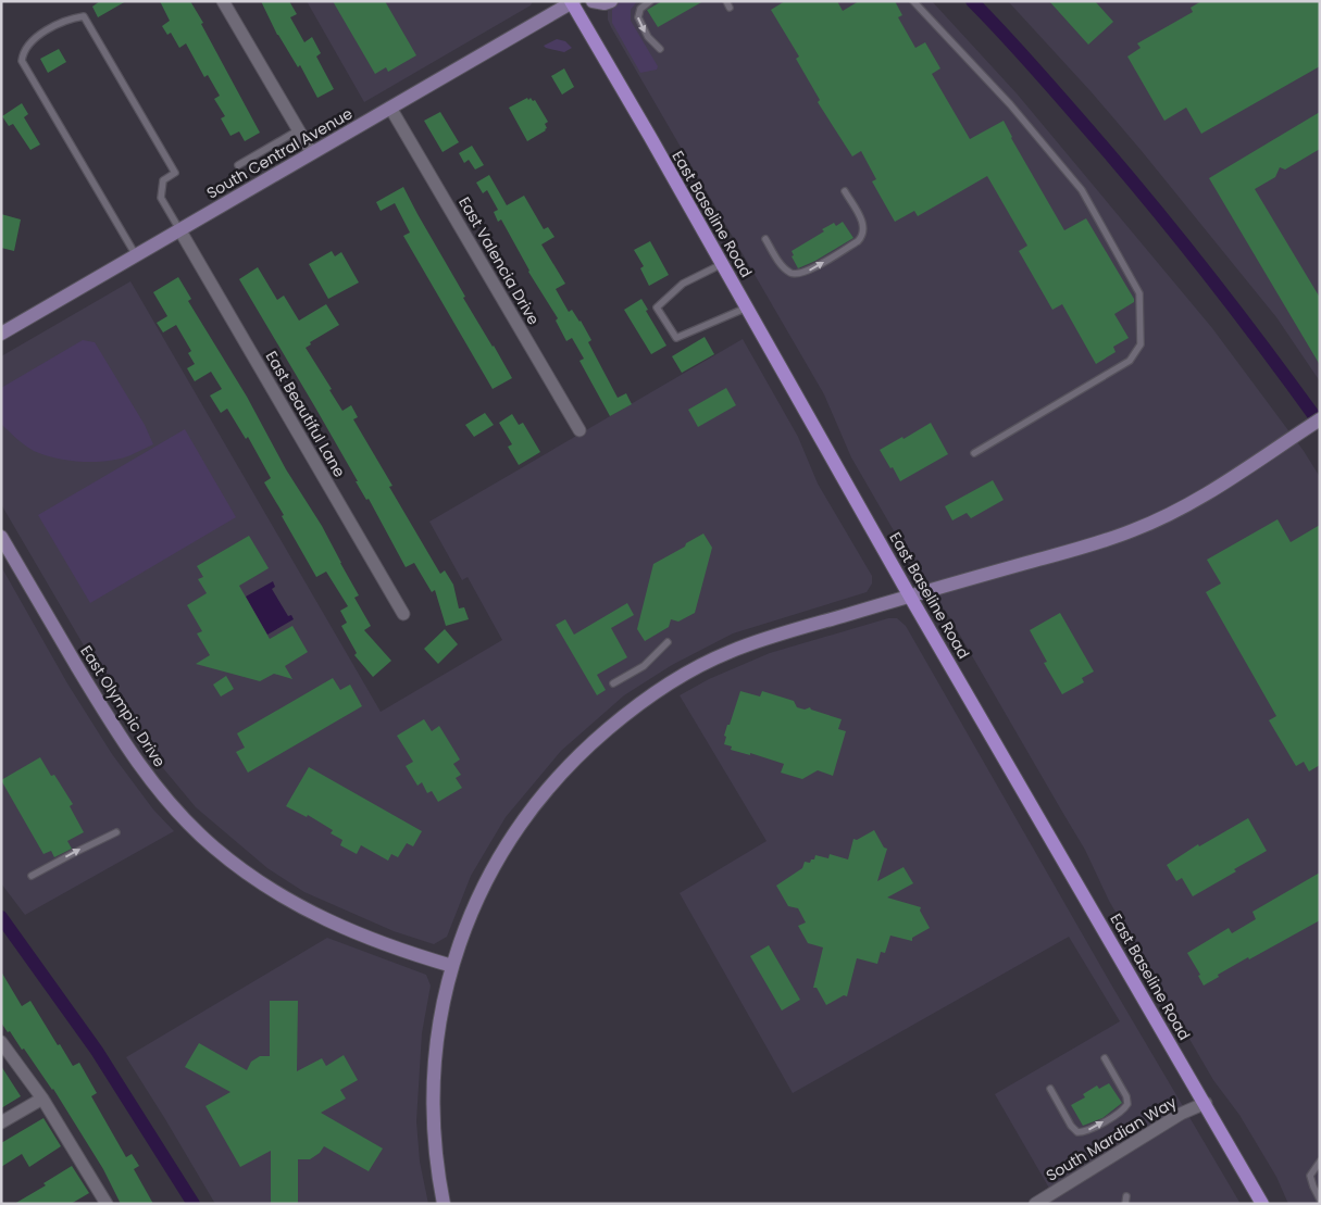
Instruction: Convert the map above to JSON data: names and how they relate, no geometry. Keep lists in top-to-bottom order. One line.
{"streets":{"main road":["East Baseline Road"],"street":["South Central Avenue","East Valencia Drive","East Beautiful Lane","East Olympic Drive","South Mardian Way"]},"crossings":[["South Central Avenue","East Baseline Road"],["South Central Avenue","East Valencia Drive"],["South Central Avenue","East Beautiful Lane"],["East Baseline Road","South Mardian Way"]]}
